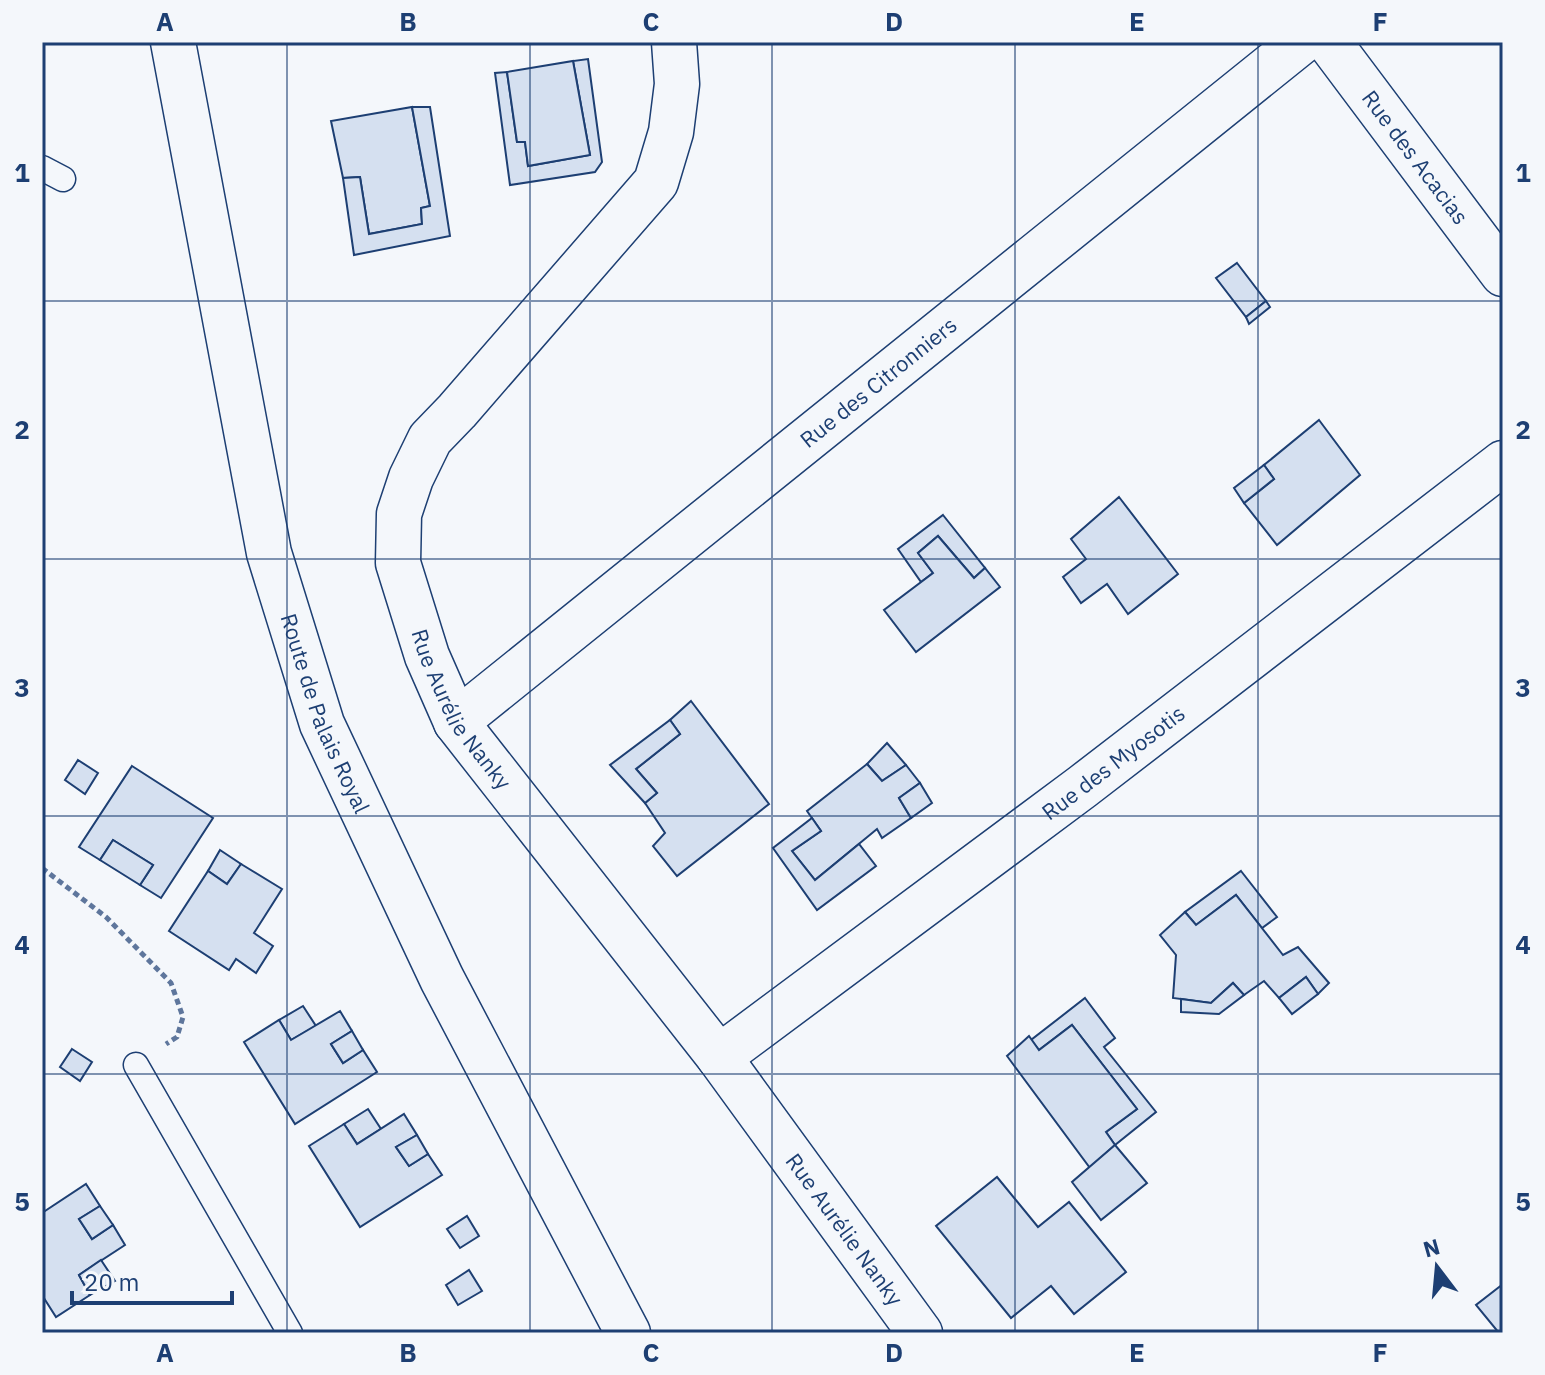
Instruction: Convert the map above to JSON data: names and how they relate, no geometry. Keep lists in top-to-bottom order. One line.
{"streets":{"street":["Rue des Acacias","Rue des Citronniers","Rue Aurélie Nanky","Route de Palais Royal","Rue des Myosotis"]},"crossings":[["Rue des Citronniers","Rue Aurélie Nanky"],["Rue Aurélie Nanky","Rue des Myosotis"]],"scale_bar":"20 m","north":"top","grid":{"columns":["A","B","C","D","E","F"],"rows":["1","2","3","4","5"]}}
